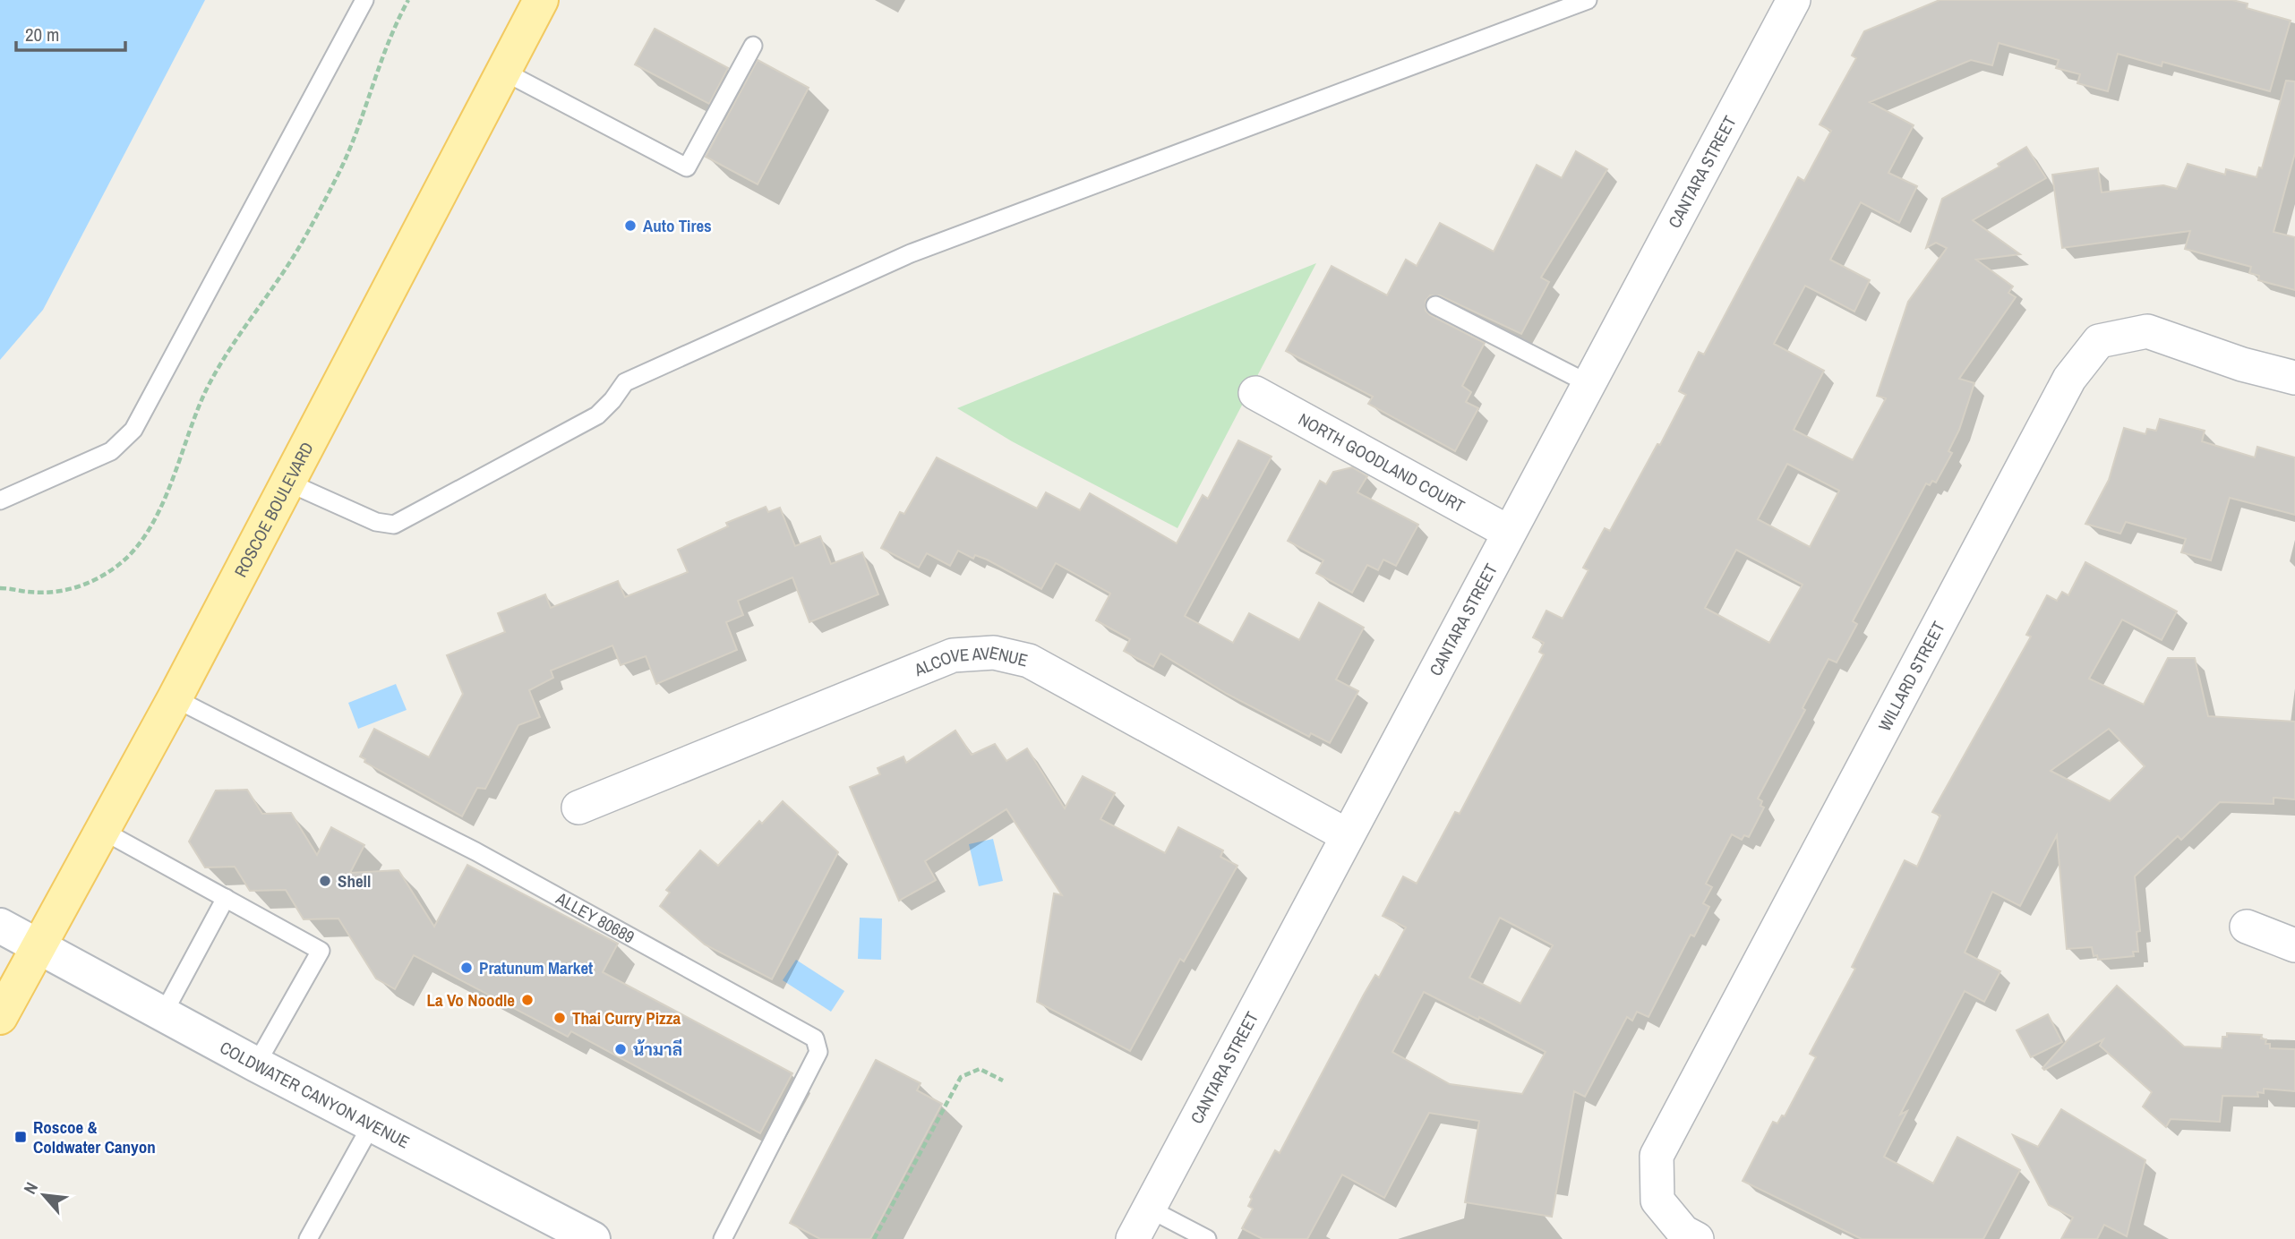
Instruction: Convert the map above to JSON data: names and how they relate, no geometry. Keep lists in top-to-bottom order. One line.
{"streets":{"main road":["ROSCOE BOULEVARD","COLDWATER CANYON AVENUE"],"street":["CANTARA STREET","NORTH GOODLAND COURT","ALCOVE AVENUE","WILLARD STREET"],"lane":["ALLEY 80689"]},"crossings":[["CANTARA STREET","NORTH GOODLAND COURT"],["CANTARA STREET","ALCOVE AVENUE"],["ROSCOE BOULEVARD","ALLEY 80689"],["ROSCOE BOULEVARD","COLDWATER CANYON AVENUE"]],"places":{"other":["Auto Tires","Shell","Pratunum Market","La Vo Noodle","Thai Curry Pizza","น้ามาลี"],"transit":["Roscoe & Coldwater Canyon"]},"scale_bar":"20 m","north":"top left"}
